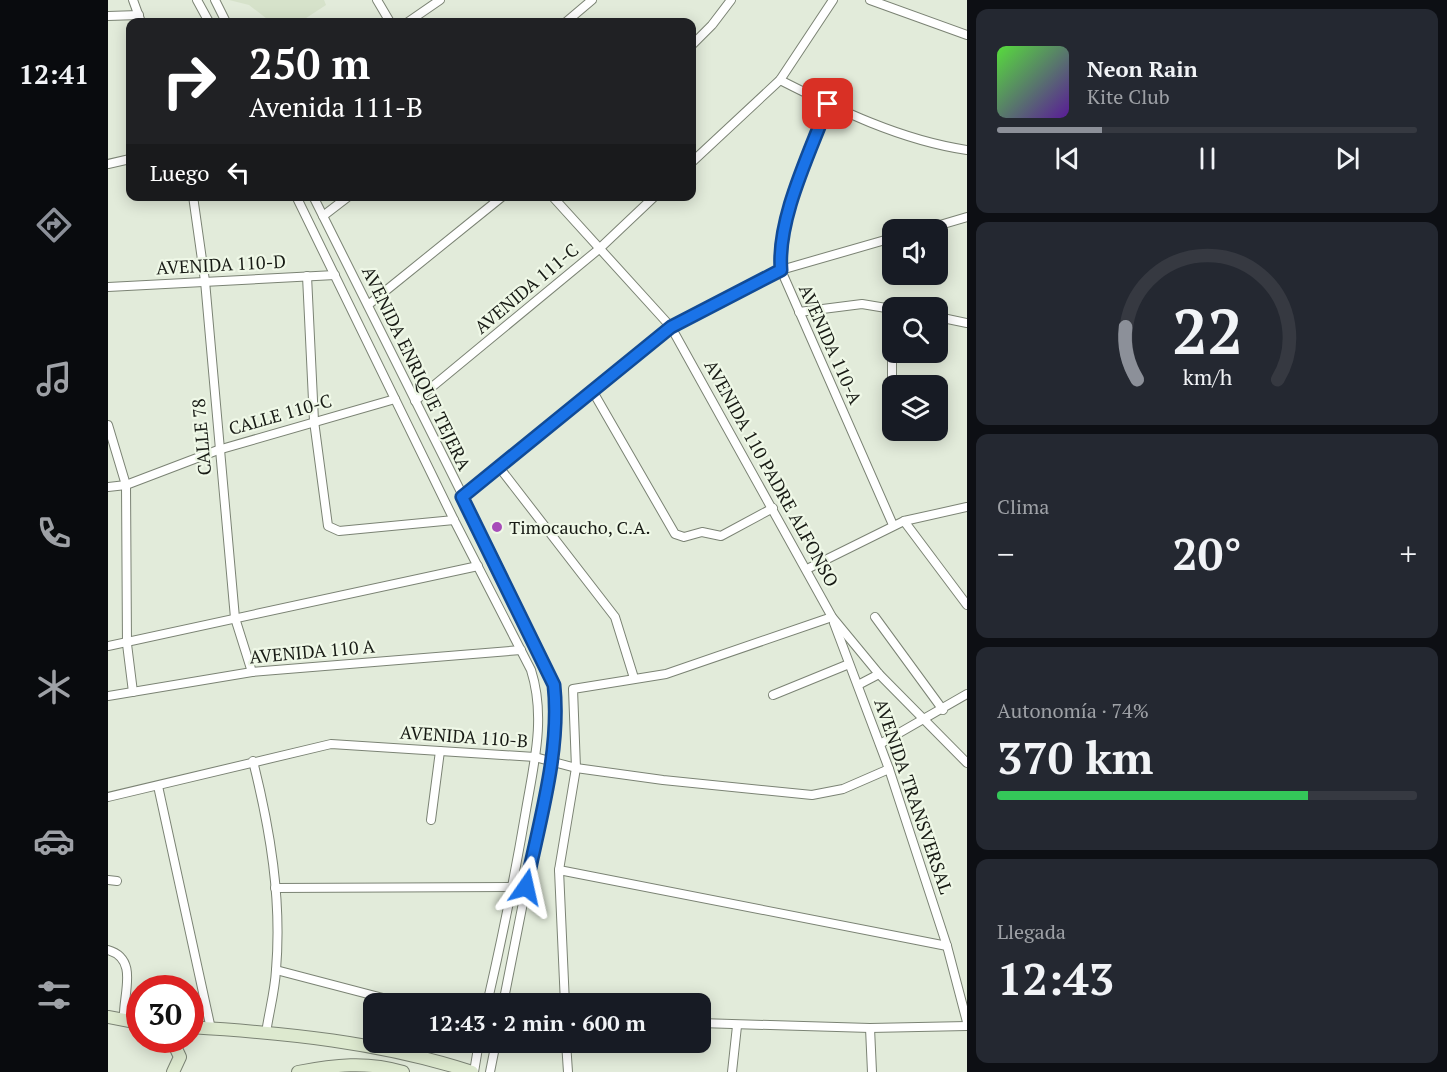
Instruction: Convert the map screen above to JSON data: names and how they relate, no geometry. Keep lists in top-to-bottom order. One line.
{"streets":{"street":["AVENIDA 110-D","AVENIDA 111-C","AVENIDA 110-A","AVENIDA ENRIQUE TEJERA","CALLE 110-C","CALLE 78","AVENIDA 110 PADRE ALFONSO","AVENIDA 110 A","AVENIDA 110-B","AVENIDA TRANSVERSAL"]},"crossings":[["AVENIDA 110-D","AVENIDA ENRIQUE TEJERA"],["AVENIDA 110-D","CALLE 78"],["AVENIDA 111-C","AVENIDA ENRIQUE TEJERA"],["AVENIDA 111-C","AVENIDA 110 PADRE ALFONSO"],["AVENIDA ENRIQUE TEJERA","CALLE 110-C"],["AVENIDA ENRIQUE TEJERA","AVENIDA 110 A"],["AVENIDA ENRIQUE TEJERA","AVENIDA 110-B"],["CALLE 110-C","CALLE 78"],["CALLE 78","AVENIDA 110 A"],["AVENIDA 110 PADRE ALFONSO","AVENIDA TRANSVERSAL"],["AVENIDA 110-B","AVENIDA TRANSVERSAL"]],"places":["Timocaucho, C.A."],"page":{"tabs":"12:41","turn":["250 m","Avenida 111-B"],"song":["Neon Rain","Kite Club"],"then":"Luego","tile":["Clima",["Autonomía · 74%","370 km"],["Llegada","12:43"]],"heat":["−","20°","+"],"limit":"30","trip":"12:43 · 2 min · 600 m","gauge":["22","km/h"]}}
